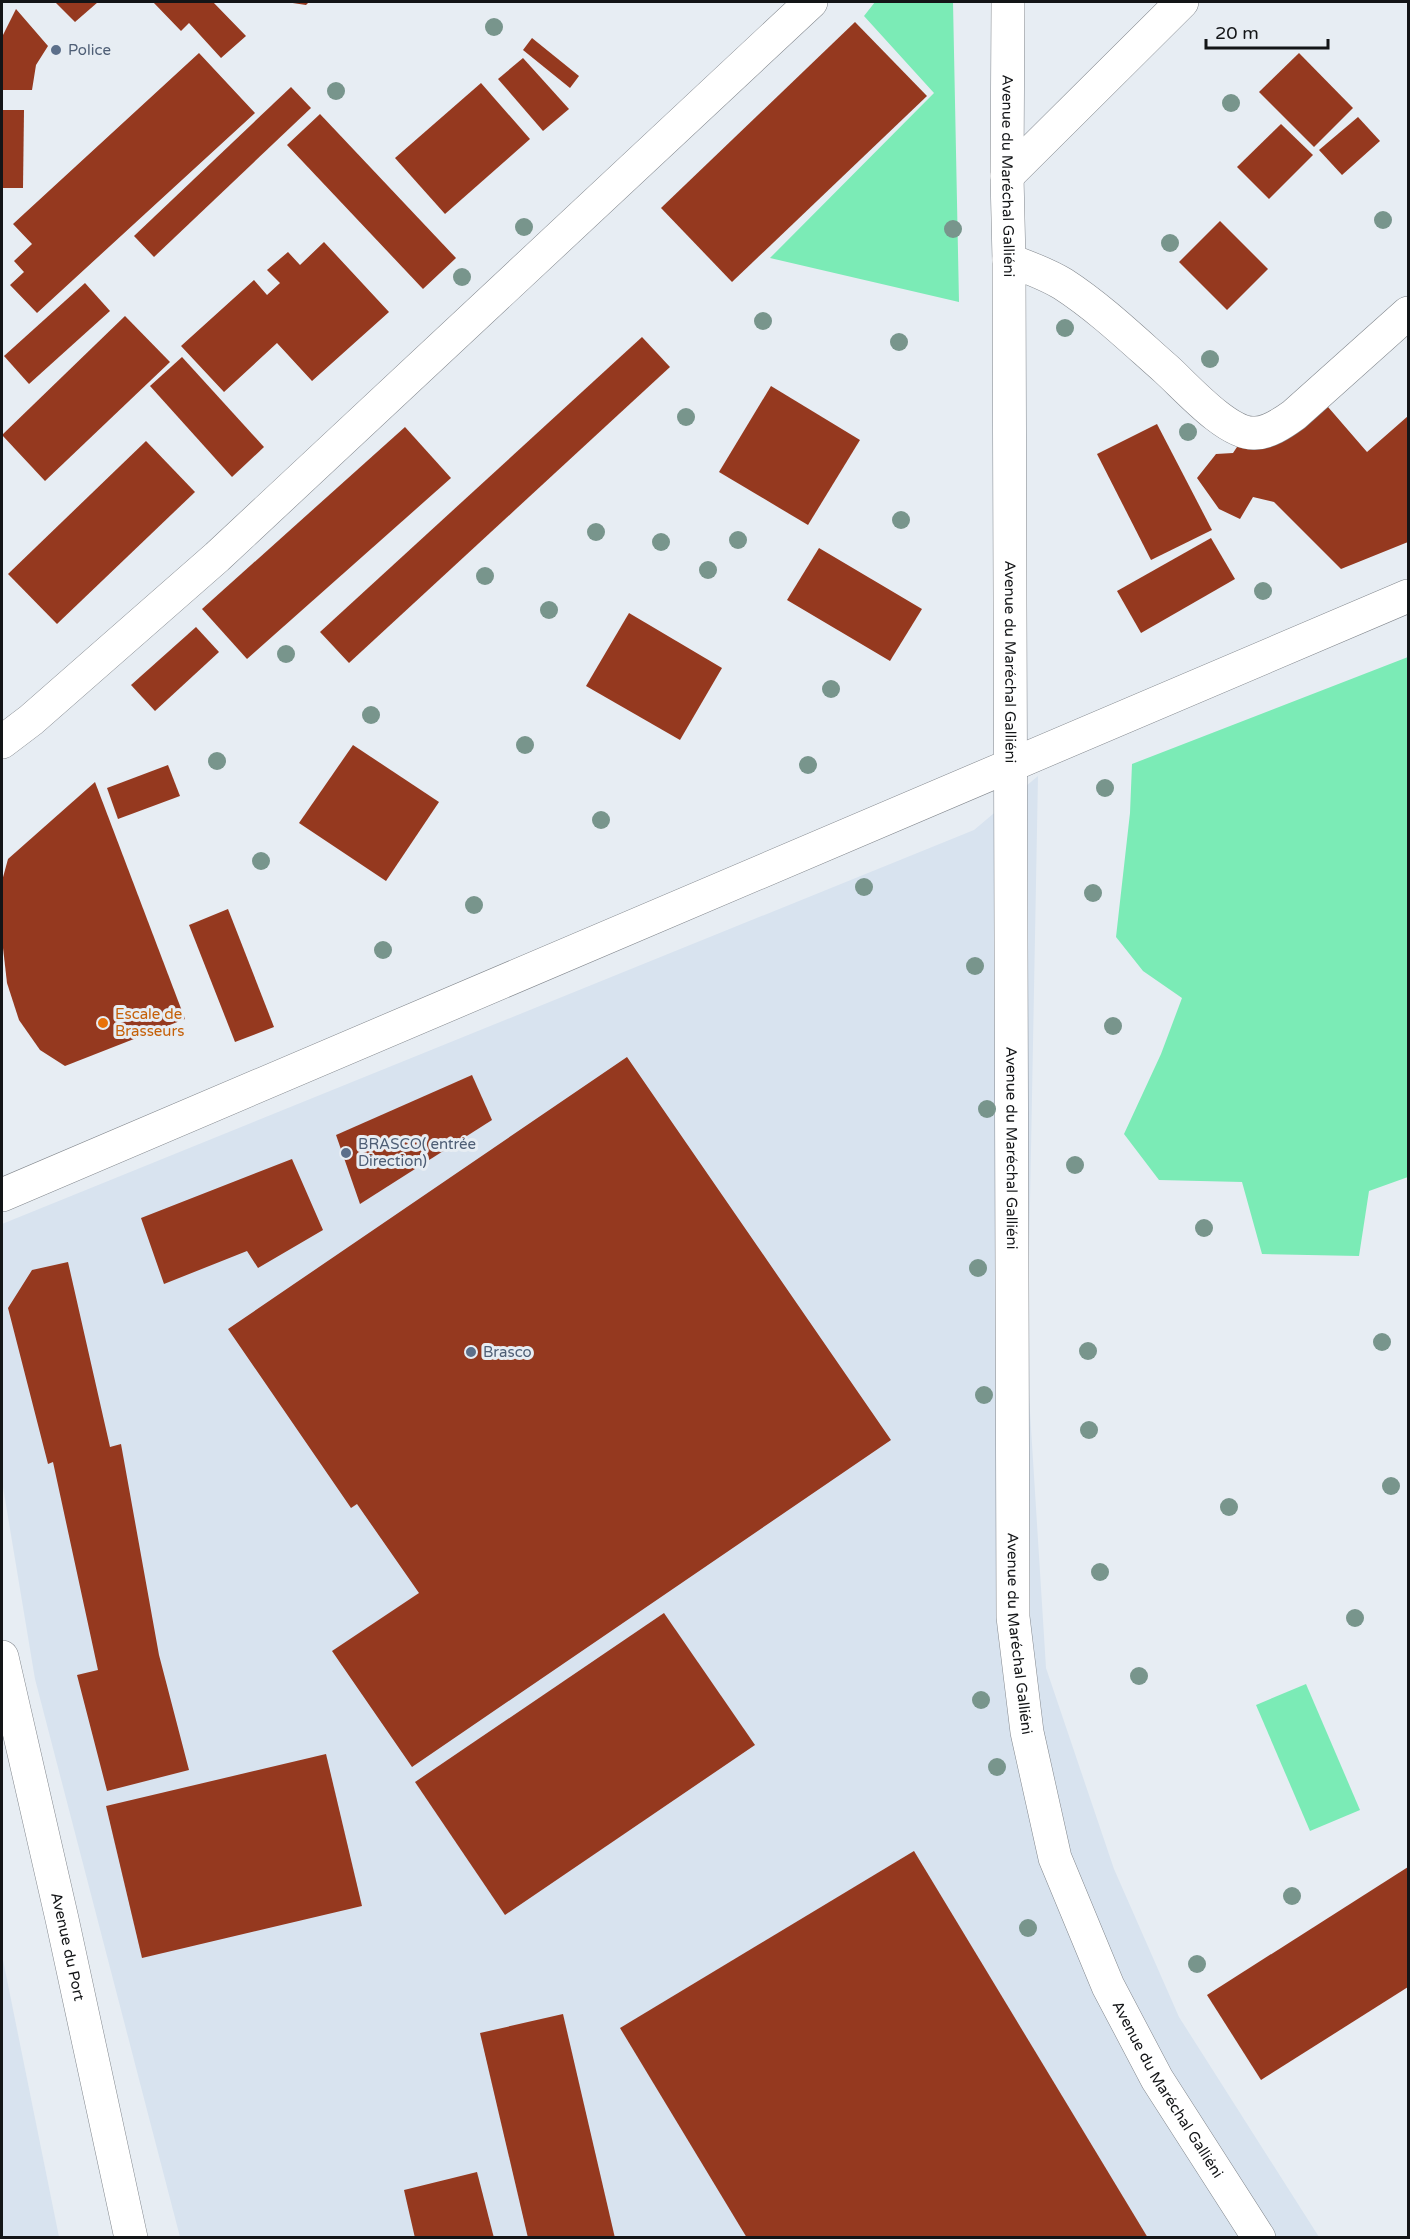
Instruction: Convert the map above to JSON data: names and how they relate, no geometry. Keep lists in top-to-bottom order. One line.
{"streets":{"street":["Avenue du Maréchal Galliéni","Avenue du Port"]},"places":["Police","Escale de Brasseurs","BRASCO( entrée Direction)","Brasco"],"scale_bar":"20 m"}
